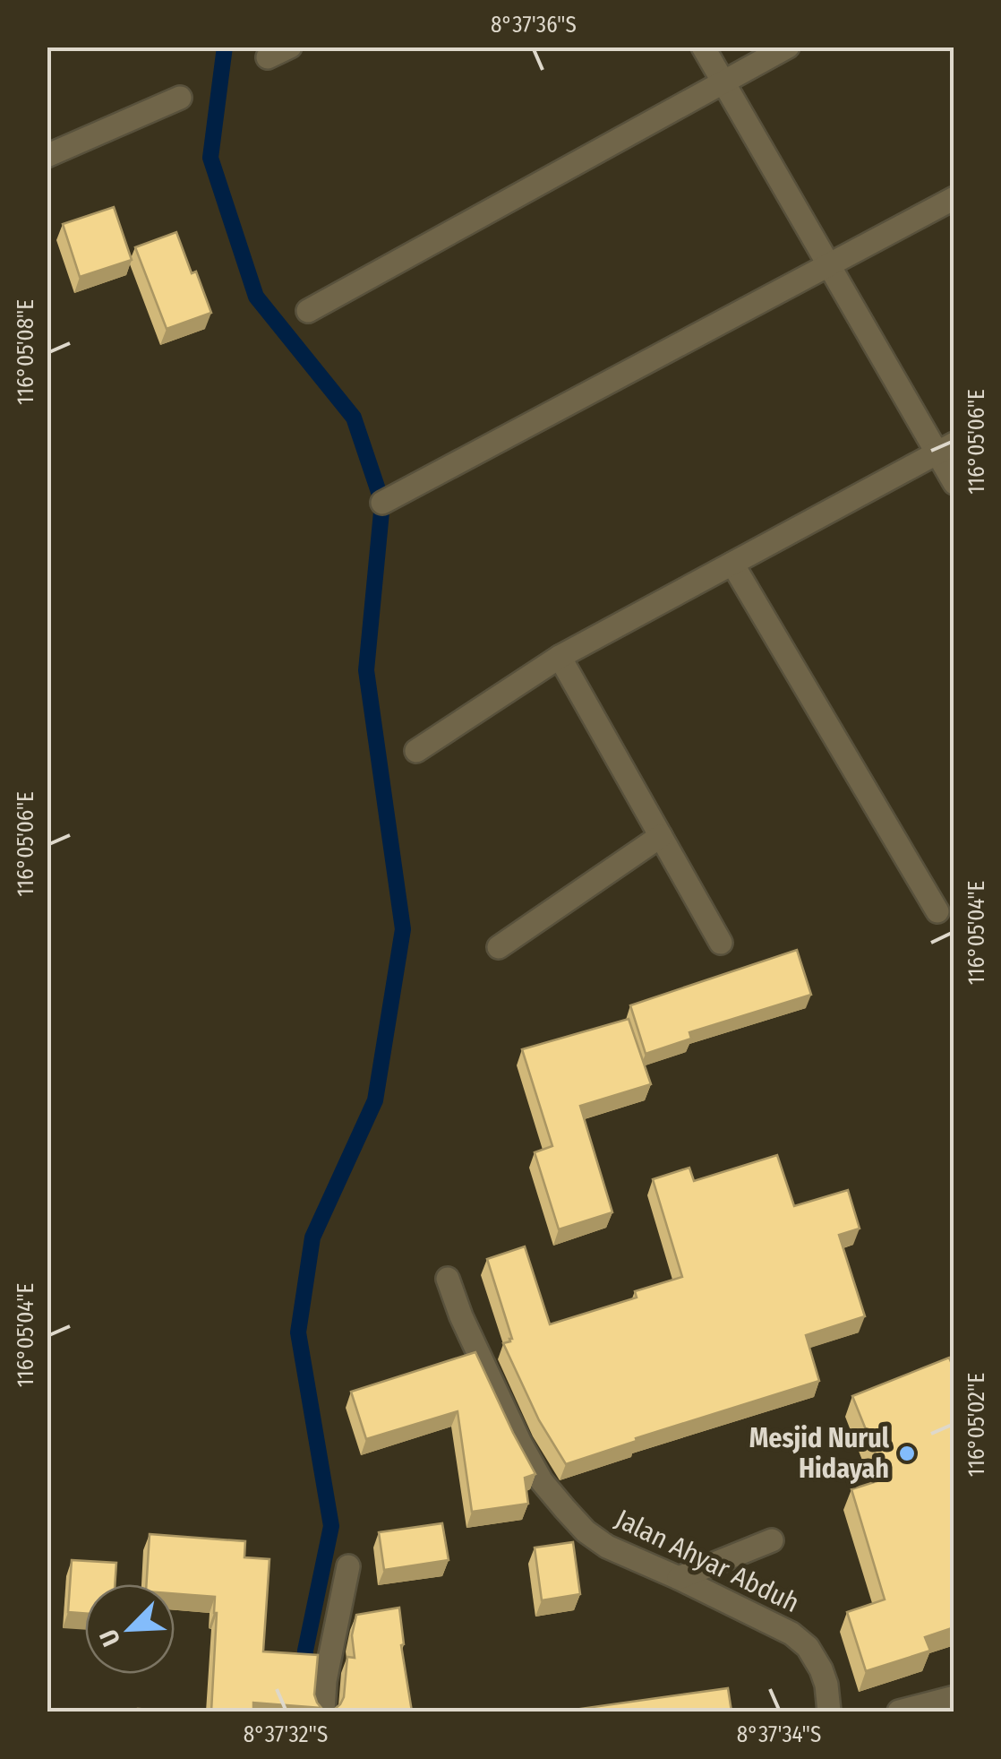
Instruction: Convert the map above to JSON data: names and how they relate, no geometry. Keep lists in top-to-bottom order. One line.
{"streets":{"street":["Jalan Ahyar Abduh"]},"places":["Mesjid Nurul Hidayah"],"north":"bottom left","coordinates":["8°37'36\"S","116°05'08\"E","116°05'06\"E","116°05'04\"E","116°05'02\"E","8°37'32\"S","8°37'34\"S"]}
